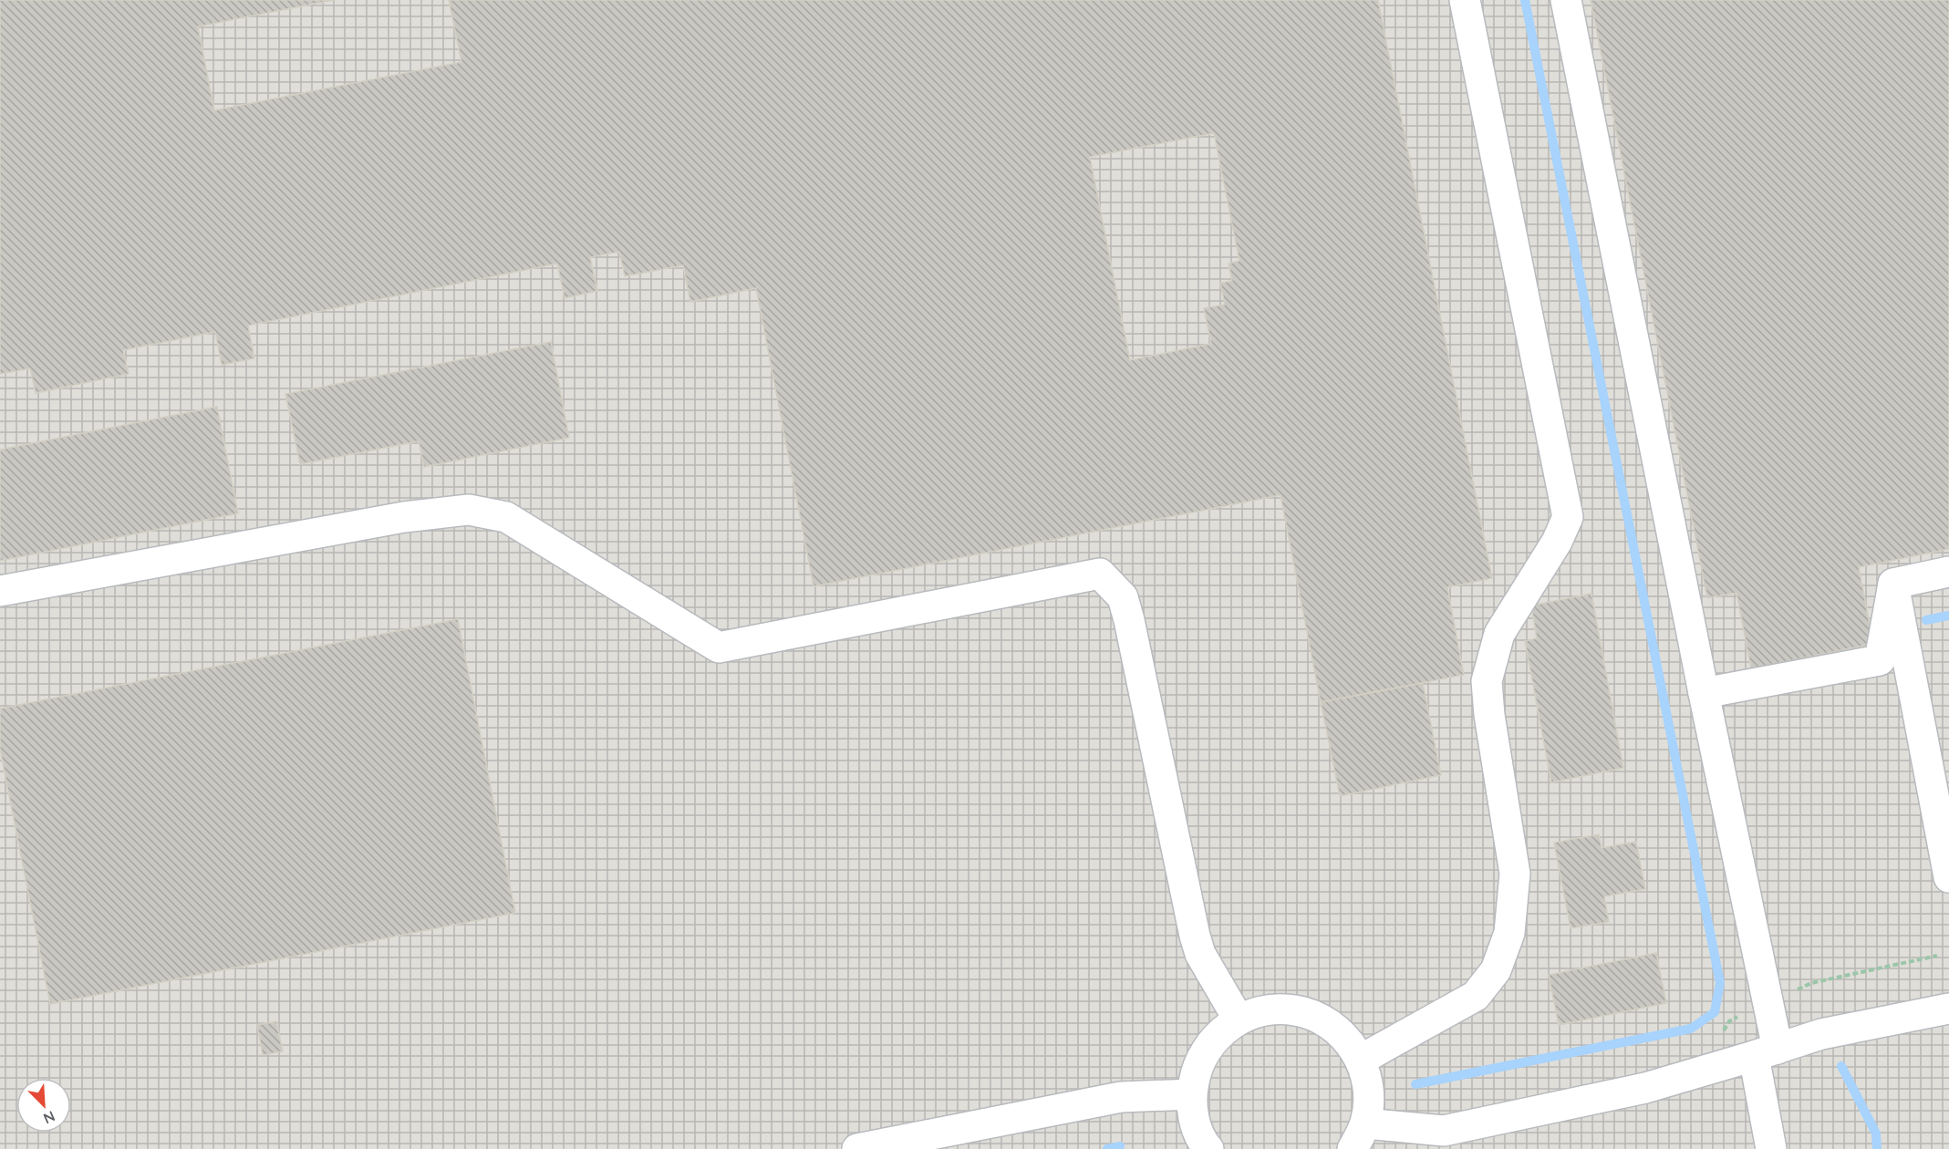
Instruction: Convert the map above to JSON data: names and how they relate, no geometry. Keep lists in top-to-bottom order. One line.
{"north":"bottom right"}
